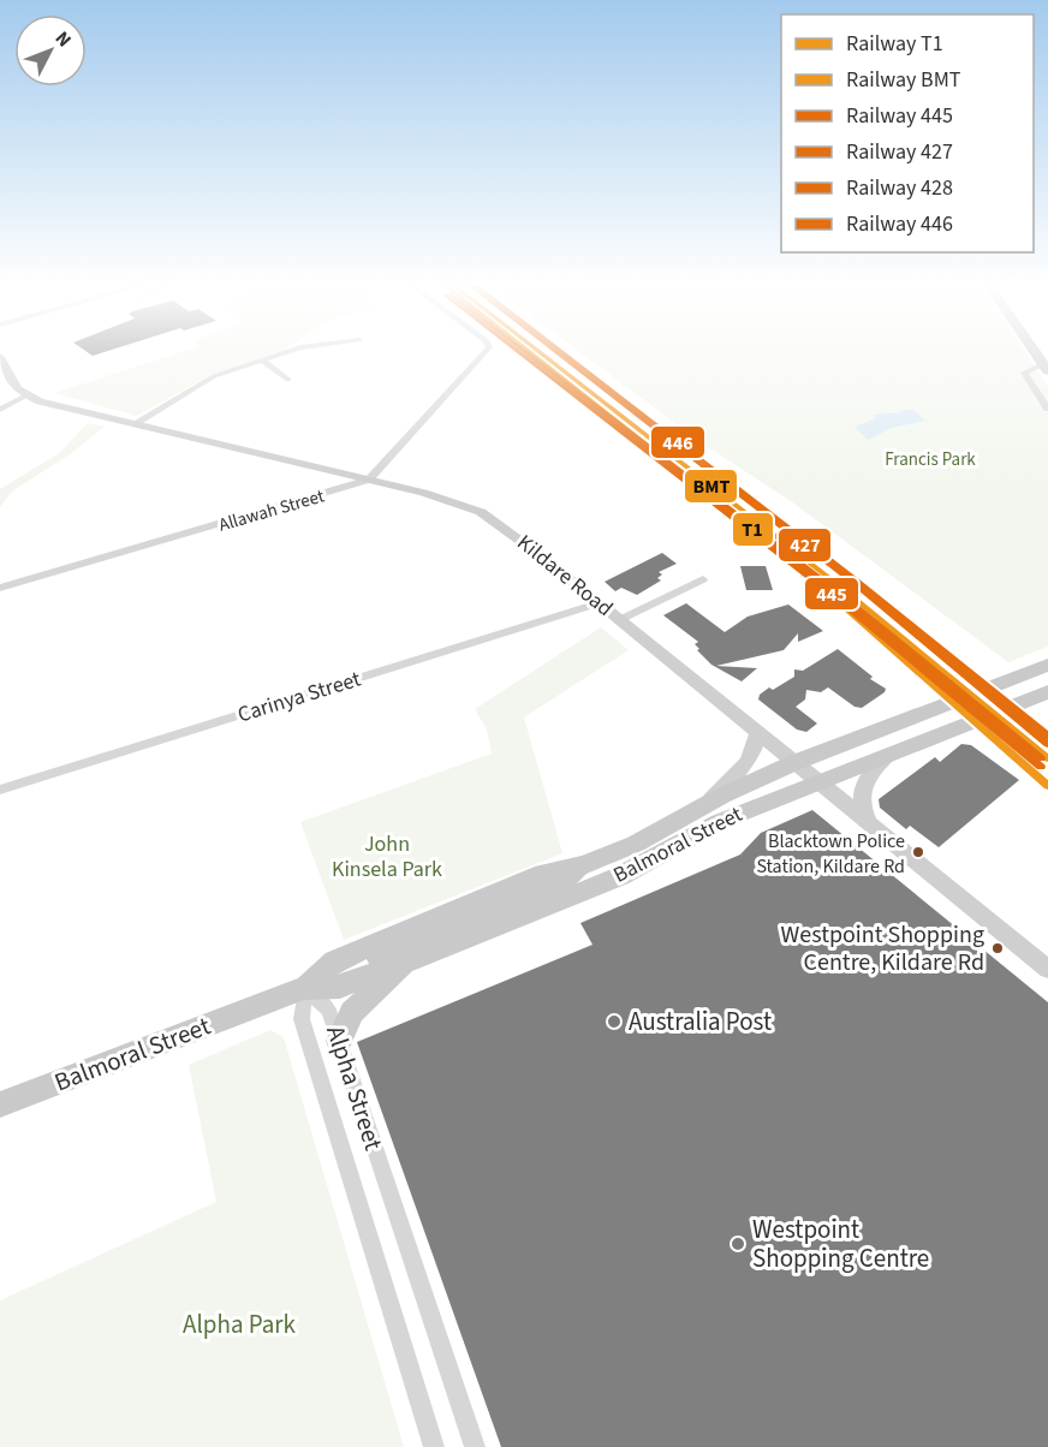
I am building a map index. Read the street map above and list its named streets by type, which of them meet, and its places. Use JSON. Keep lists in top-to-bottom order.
{
  "streets": {
    "main road": ["Balmoral Street"],
    "street": [
      "Allawah Street",
      "Kildare Road",
      "Carinya Street",
      "Alpha Street"
    ]
  },
  "crossings": [
    ["Allawah Street", "Kildare Road"],
    ["Kildare Road", "Carinya Street"],
    ["Kildare Road", "Balmoral Street"],
    ["Balmoral Street", "Alpha Street"]
  ],
  "parks": ["Francis Park", "John Kinsela Park", "Alpha Park"],
  "places": [
    "Blacktown Police Station, Kildare Rd",
    "Westpoint Shopping Centre, Kildare Rd",
    "Australia Post",
    "Westpoint Shopping Centre"
  ],
  "lines": [
    "rail line T1",
    "rail line BMT",
    "rail line 445",
    "rail line 427",
    "rail line 428",
    "rail line 446"
  ],
  "legend": [
    "Railway T1",
    "Railway BMT",
    "Railway 445",
    "Railway 427",
    "Railway 428",
    "Railway 446"
  ],
  "north": "top right"
}
